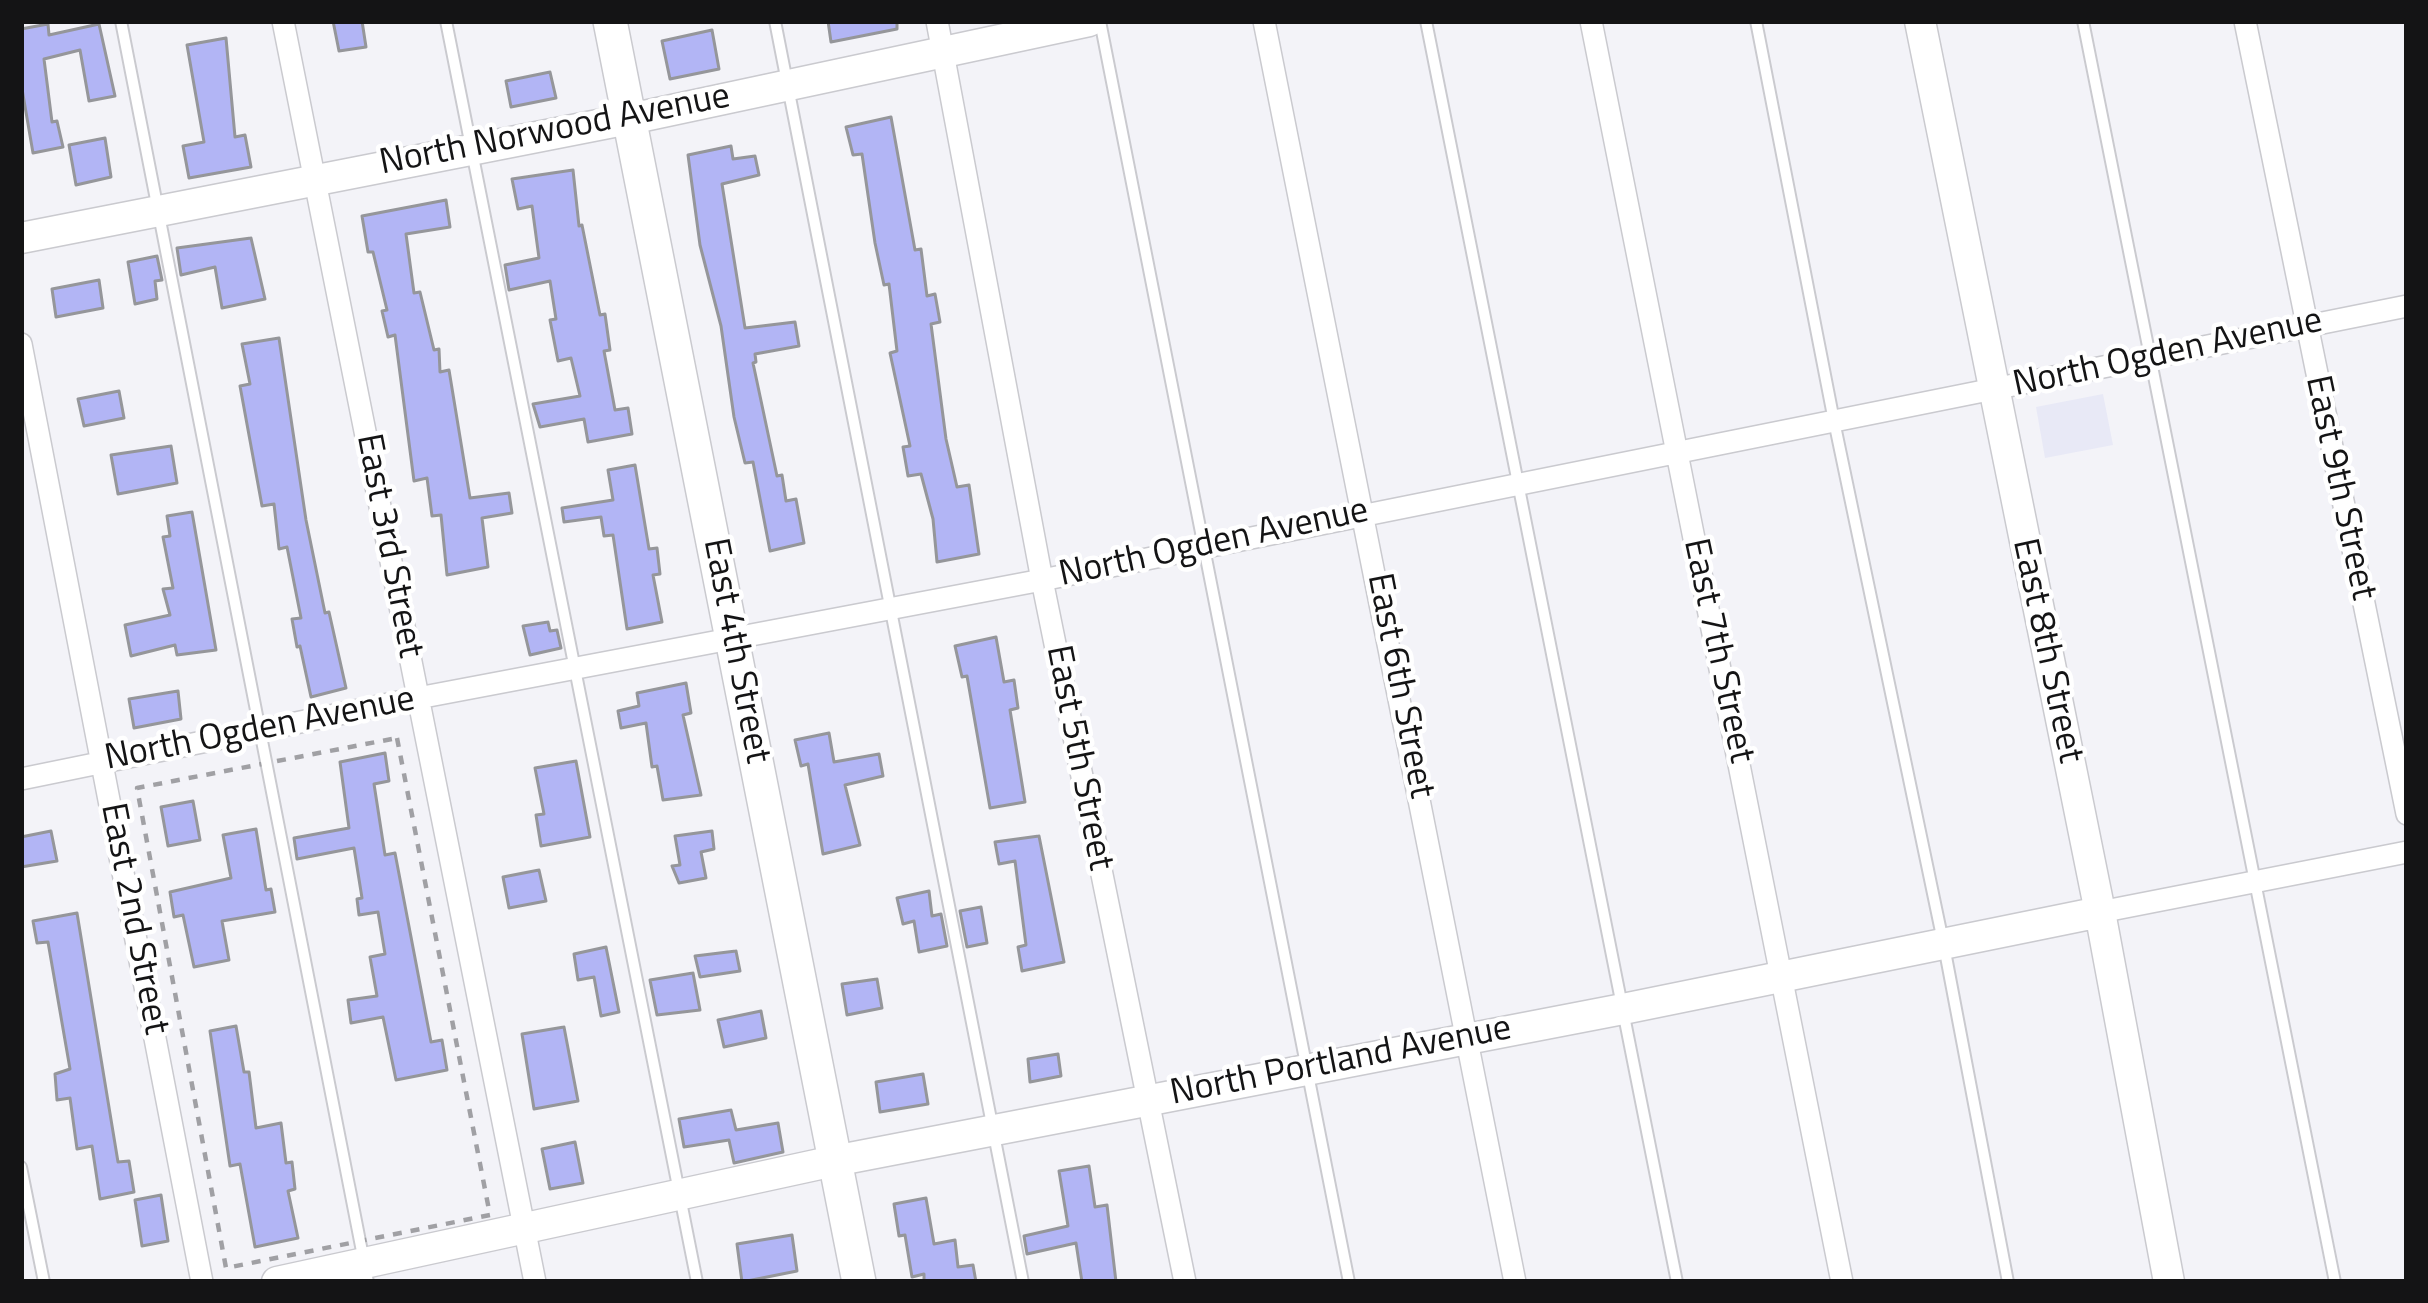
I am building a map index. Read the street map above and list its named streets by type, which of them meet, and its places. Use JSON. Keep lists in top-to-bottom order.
{
  "streets": {
    "main road": ["East 4th Street"],
    "street": [
      "North Norwood Avenue",
      "North Ogden Avenue",
      "East 9th Street",
      "East 3rd Street",
      "East 7th Street",
      "East 8th Street",
      "East 6th Street",
      "East 5th Street",
      "East 2nd Street",
      "North Portland Avenue"
    ]
  },
  "crossings": [
    ["North Norwood Avenue", "East 3rd Street"],
    ["North Norwood Avenue", "East 4th Street"],
    ["North Norwood Avenue", "East 5th Street"],
    ["North Ogden Avenue", "East 9th Street"],
    ["North Ogden Avenue", "East 3rd Street"],
    ["North Ogden Avenue", "East 4th Street"],
    ["North Ogden Avenue", "East 7th Street"],
    ["North Ogden Avenue", "East 8th Street"],
    ["North Ogden Avenue", "East 6th Street"],
    ["North Ogden Avenue", "East 5th Street"],
    ["North Ogden Avenue", "East 2nd Street"],
    ["East 3rd Street", "North Portland Avenue"],
    ["East 4th Street", "North Portland Avenue"],
    ["East 7th Street", "North Portland Avenue"],
    ["East 8th Street", "North Portland Avenue"],
    ["East 6th Street", "North Portland Avenue"],
    ["East 5th Street", "North Portland Avenue"]
  ]
}
